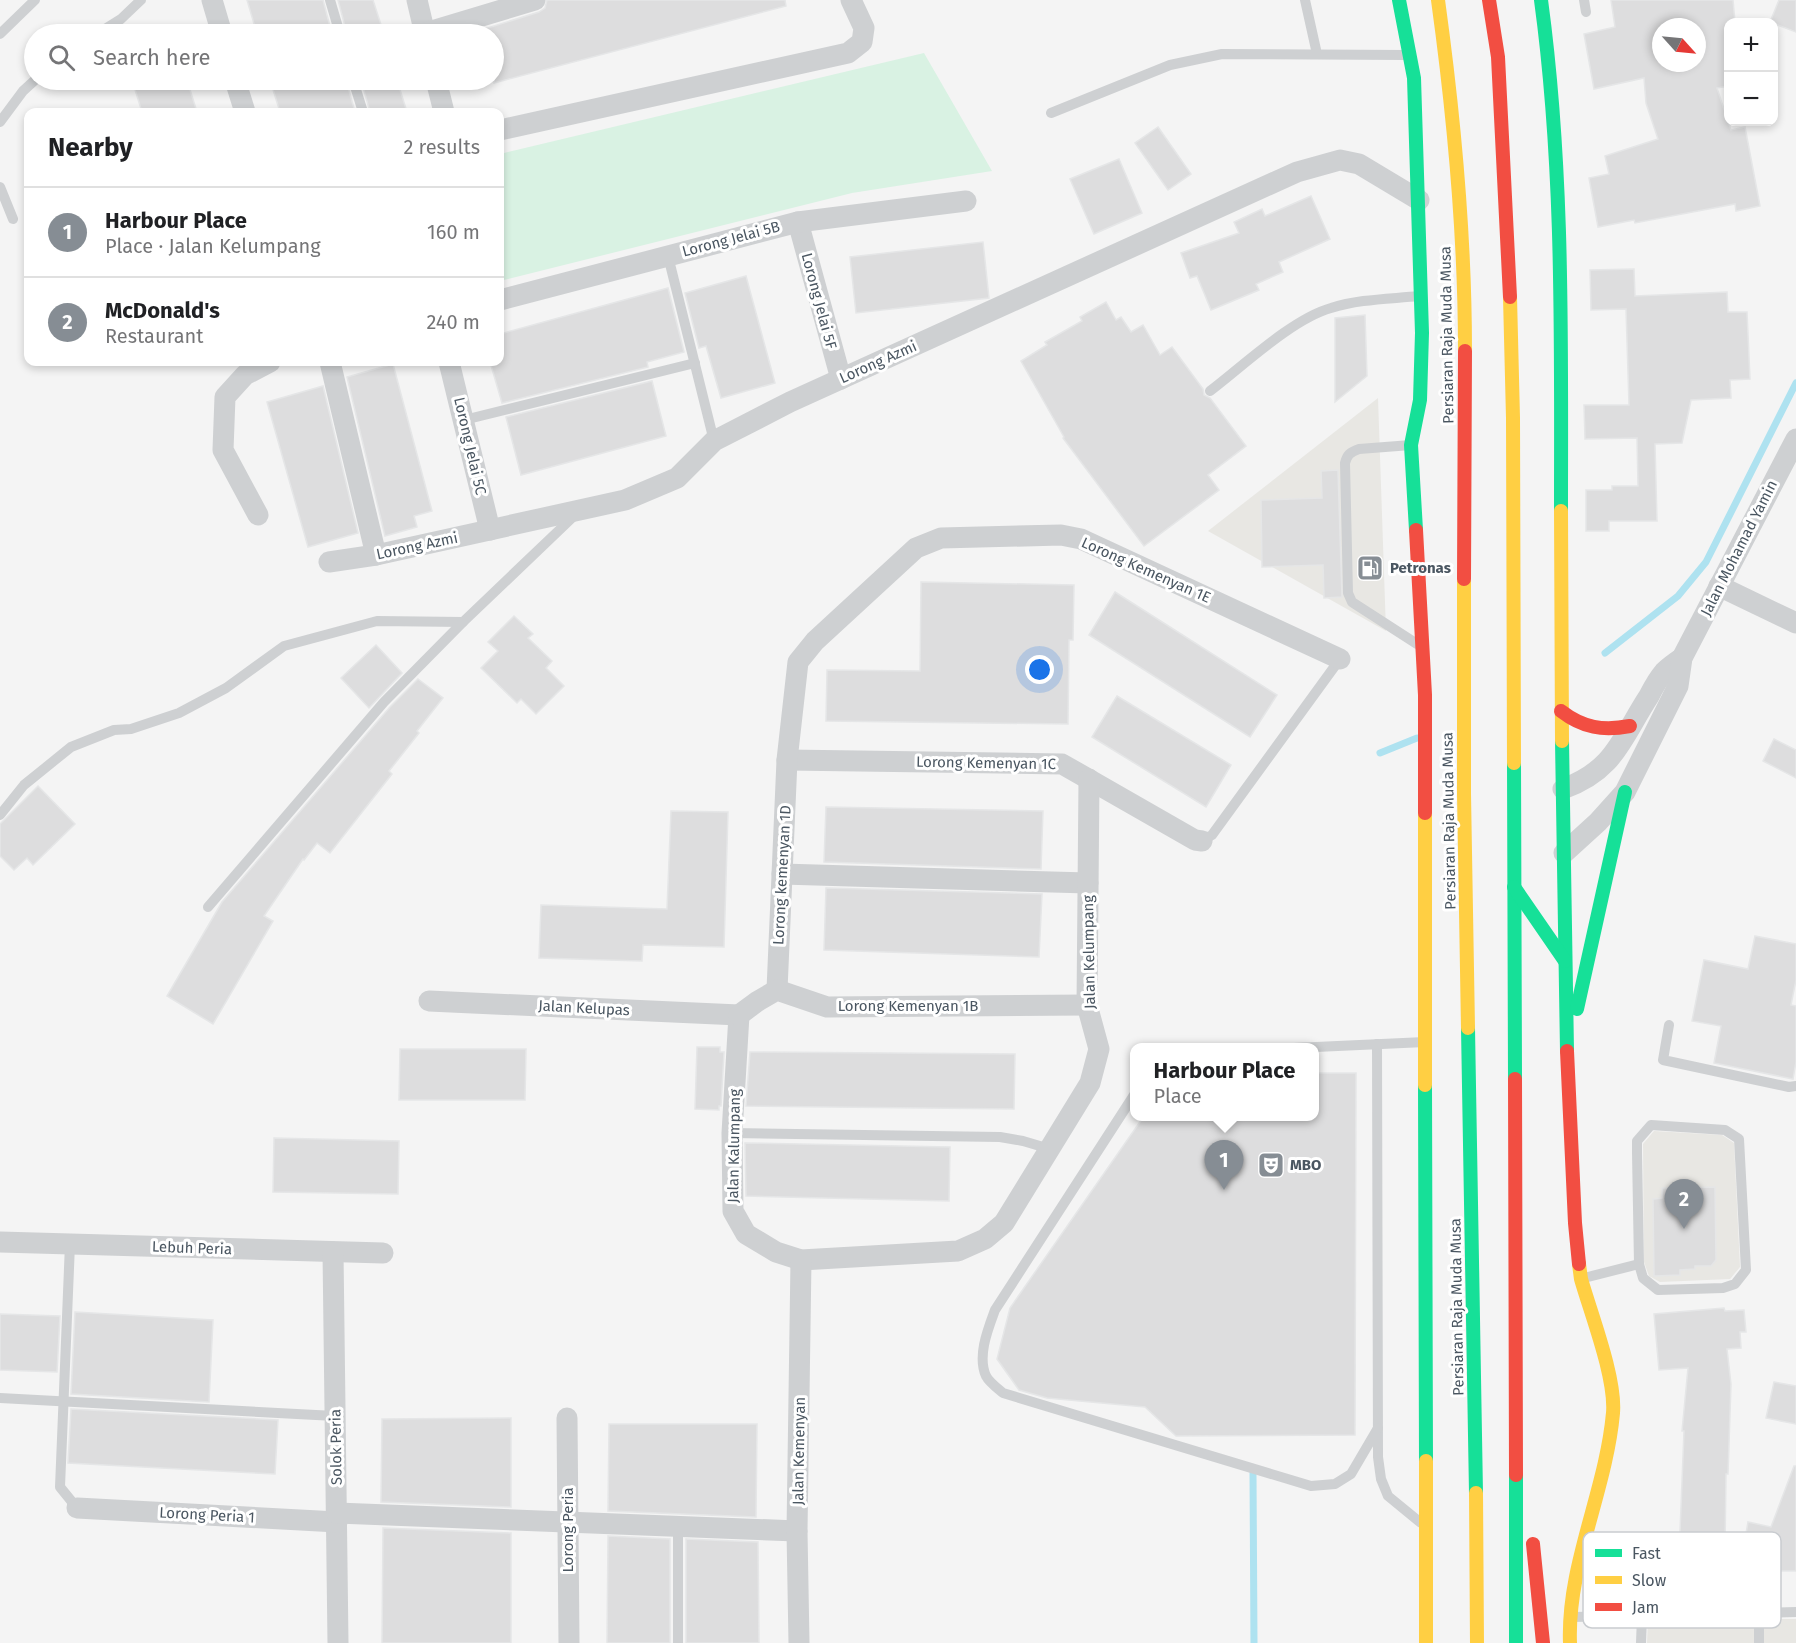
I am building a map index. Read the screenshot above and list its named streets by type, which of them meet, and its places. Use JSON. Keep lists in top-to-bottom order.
{
  "streets": {
    "street": [
      "Lorong Jelai 5B",
      "Lorong Jelai 5F",
      "Persiaran Raja Muda Musa",
      "Lorong Azmi",
      "Lorong Jelai 5C",
      "Jalan Mohamad Yamin",
      "Lorong Kemenyan 1E",
      "Lorong Kemenyan 1C",
      "Lorong kemenyan 1D",
      "Jalan Kelumpang",
      "Lorong Kemenyan 1B",
      "Jalan Kelupas",
      "Jalan Kalumpang",
      "Lebuh Peria",
      "Solok Peria",
      "Jalan Kemenyan",
      "Lorong Peria 1",
      "Lorong Peria"
    ]
  },
  "crossings": [
    ["Lorong Jelai 5B", "Lorong Jelai 5F"],
    ["Lorong Jelai 5F", "Lorong Azmi"],
    ["Lorong Azmi", "Lorong Jelai 5C"],
    ["Lorong Kemenyan 1E", "Lorong Kemenyan 1C"],
    ["Lorong Kemenyan 1E", "Lorong kemenyan 1D"],
    ["Lorong Kemenyan 1C", "Lorong kemenyan 1D"],
    ["Lorong Kemenyan 1C", "Jalan Kelumpang"],
    ["Lorong kemenyan 1D", "Lorong Kemenyan 1B"],
    ["Jalan Kelumpang", "Lorong Kemenyan 1B"],
    ["Jalan Kelumpang", "Jalan Kalumpang"],
    ["Jalan Kelupas", "Jalan Kalumpang"],
    ["Jalan Kalumpang", "Jalan Kemenyan"],
    ["Lebuh Peria", "Solok Peria"],
    ["Solok Peria", "Lorong Peria 1"],
    ["Jalan Kemenyan", "Lorong Peria 1"],
    ["Lorong Peria 1", "Lorong Peria"]
  ],
  "places": {
    "fuel station": ["Petronas"],
    "theatre": ["MBO"]
  },
  "legend": ["Fast", "Slow", "Jam"],
  "north": "bottom right",
  "page": {
    "map_buttons": ["+", "−"],
    "search": "Search here",
    "heading": ["Nearby", "2 results"],
    "list": [
      {
        "mark": "1",
        "name": "Harbour Place",
        "note": "Place · Jalan Kelumpang",
        "value": "160 m"
      },
      {
        "mark": "2",
        "name": "McDonald's",
        "note": "Restaurant",
        "value": "240 m"
      }
    ],
    "popup": ["Harbour Place", "Place"],
    "pins": ["1", "2"]
  }
}
